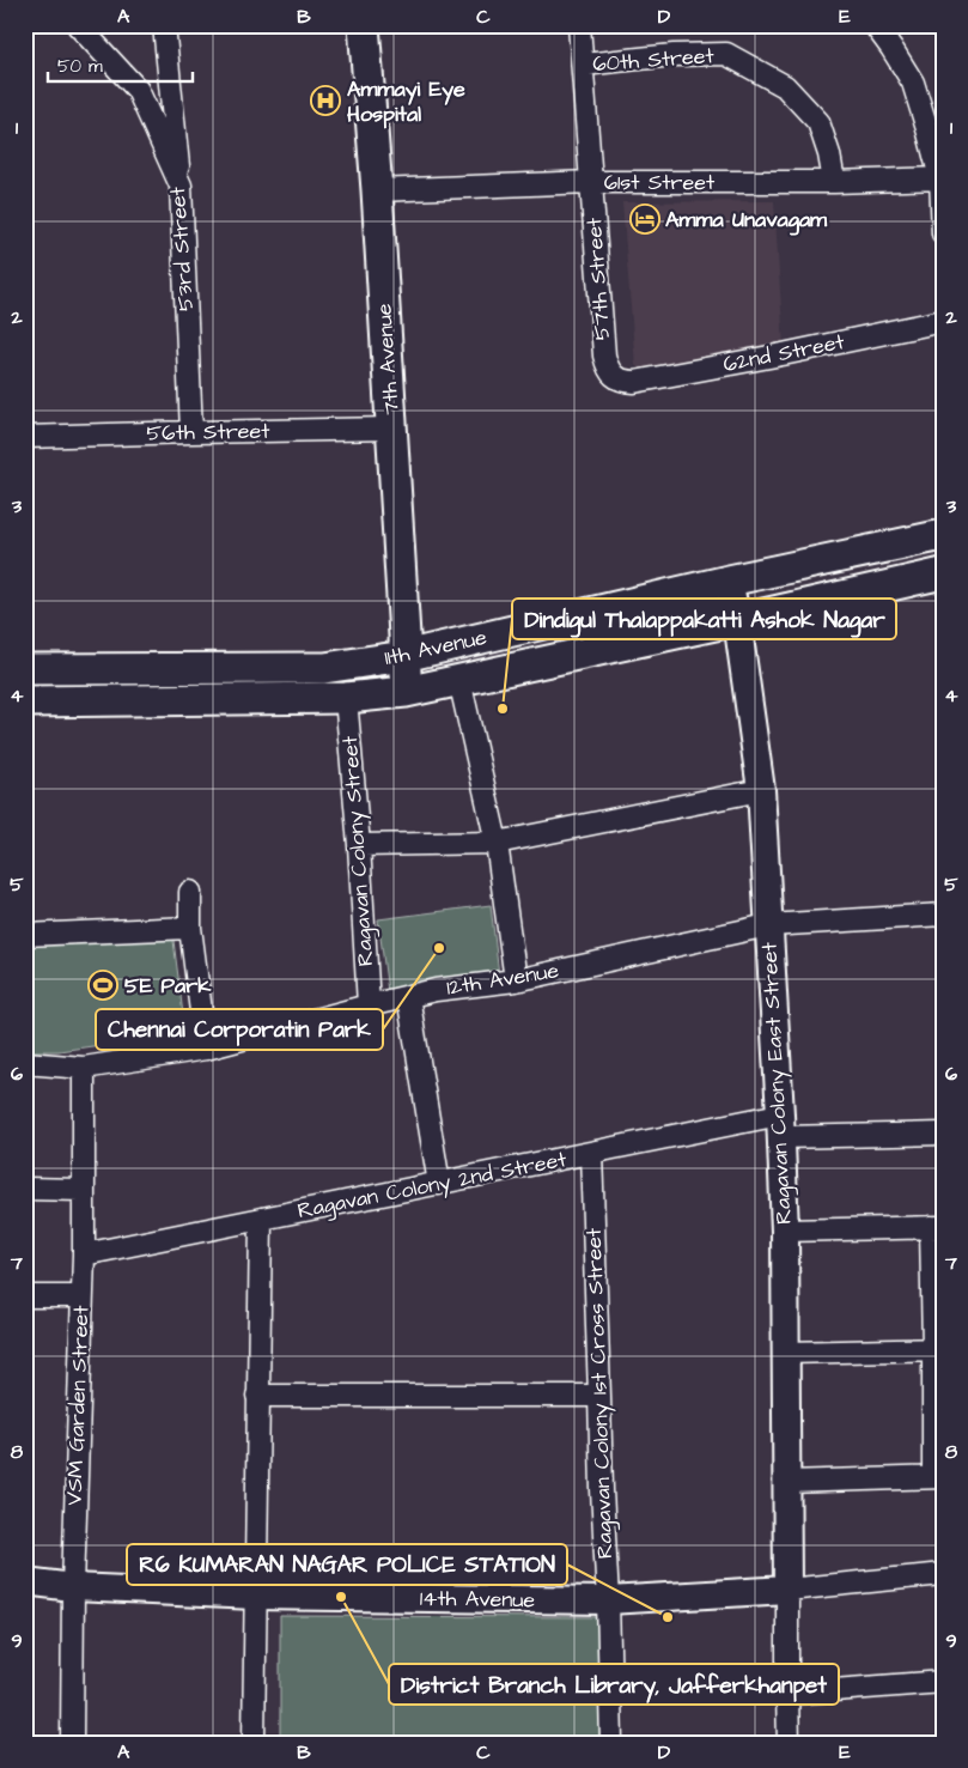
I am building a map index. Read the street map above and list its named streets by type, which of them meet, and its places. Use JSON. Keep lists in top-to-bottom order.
{
  "streets": {
    "main road": ["7th Avenue", "11th Avenue"],
    "street": [
      "60th Street",
      "61st Street",
      "53rd Street",
      "57th Street",
      "62nd Street",
      "56th Street",
      "Ragavan Colony Street",
      "12th Avenue",
      "Ragavan Colony East Street",
      "Ragavan Colony 2nd Street",
      "Ragavan Colony 1st Cross Street",
      "VSM Garden Street",
      "14th Avenue"
    ]
  },
  "crossings": [
    ["60th Street", "61st Street"],
    ["60th Street", "57th Street"],
    ["61st Street", "57th Street"],
    ["61st Street", "7th Avenue"],
    ["53rd Street", "56th Street"],
    ["57th Street", "62nd Street"],
    ["7th Avenue", "56th Street"],
    ["7th Avenue", "11th Avenue"],
    ["11th Avenue", "Ragavan Colony Street"],
    ["11th Avenue", "Ragavan Colony East Street"],
    ["Ragavan Colony Street", "12th Avenue"],
    ["12th Avenue", "Ragavan Colony East Street"],
    ["12th Avenue", "VSM Garden Street"],
    ["Ragavan Colony East Street", "Ragavan Colony 2nd Street"],
    ["Ragavan Colony East Street", "14th Avenue"],
    ["Ragavan Colony 2nd Street", "Ragavan Colony 1st Cross Street"],
    ["Ragavan Colony 2nd Street", "VSM Garden Street"],
    ["Ragavan Colony 1st Cross Street", "14th Avenue"],
    ["VSM Garden Street", "14th Avenue"]
  ],
  "places": {
    "hospital": ["Ammayi Eye Hospital"],
    "hotel": ["Amma Unavagam"],
    "other": [
      "Dindigul Thalappakatti Ashok Nagar",
      "Chennai Corporatin Park",
      "District Branch Library, Jafferkhanpet",
      "R6 KUMARAN NAGAR POLICE STATION"
    ],
    "sports": ["5E Park"]
  },
  "scale_bar": "50 m",
  "grid": {
    "columns": [
      "A",
      "B",
      "C",
      "D",
      "E"
    ],
    "rows": [
      "1",
      "2",
      "3",
      "4",
      "5",
      "6",
      "7",
      "8",
      "9"
    ]
  }
}
